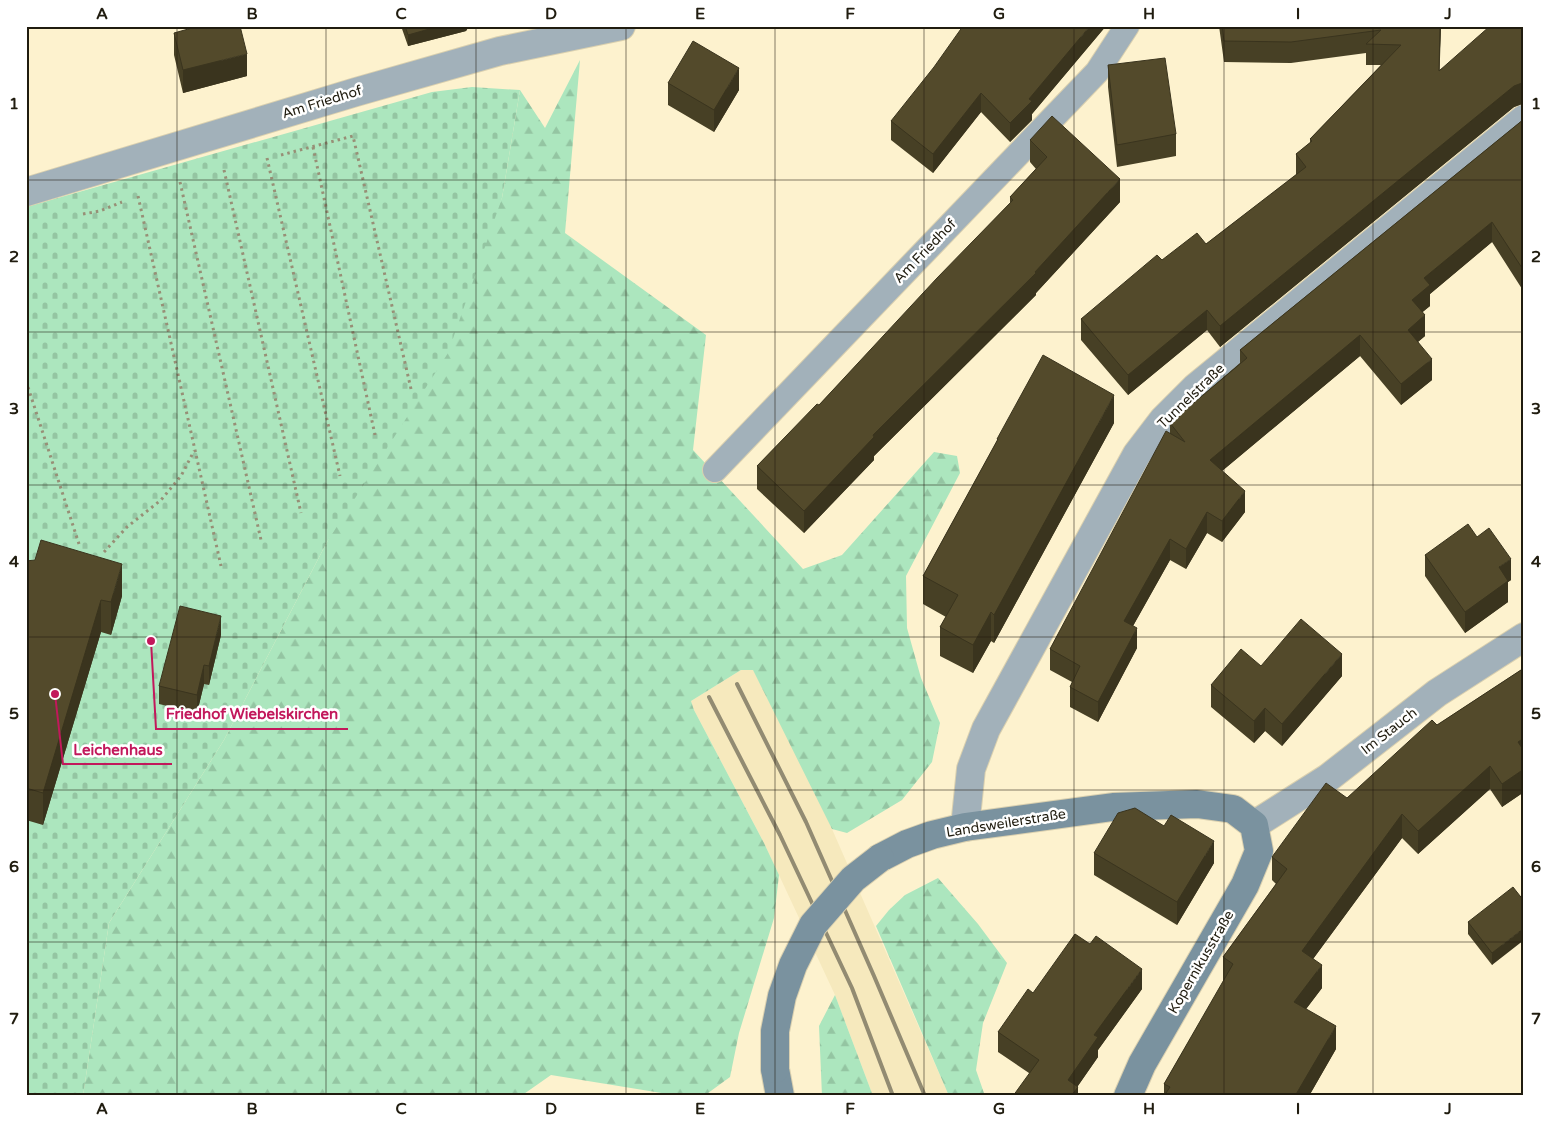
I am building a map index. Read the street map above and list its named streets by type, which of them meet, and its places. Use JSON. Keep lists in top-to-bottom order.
{
  "streets": {
    "street": [
      "Am Friedhof",
      "Tunnelstraße",
      "Im Stauch",
      "Landsweilerstraße",
      "Kopernikusstraße"
    ]
  },
  "crossings": [
    ["Tunnelstraße", "Landsweilerstraße"],
    ["Im Stauch", "Landsweilerstraße"],
    ["Im Stauch", "Kopernikusstraße"],
    ["Landsweilerstraße", "Kopernikusstraße"]
  ],
  "places": ["Friedhof Wiebelskirchen", "Leichenhaus"],
  "grid": {
    "columns": [
      "A",
      "B",
      "C",
      "D",
      "E",
      "F",
      "G",
      "H",
      "I",
      "J"
    ],
    "rows": [
      "1",
      "2",
      "3",
      "4",
      "5",
      "6",
      "7"
    ]
  }
}
